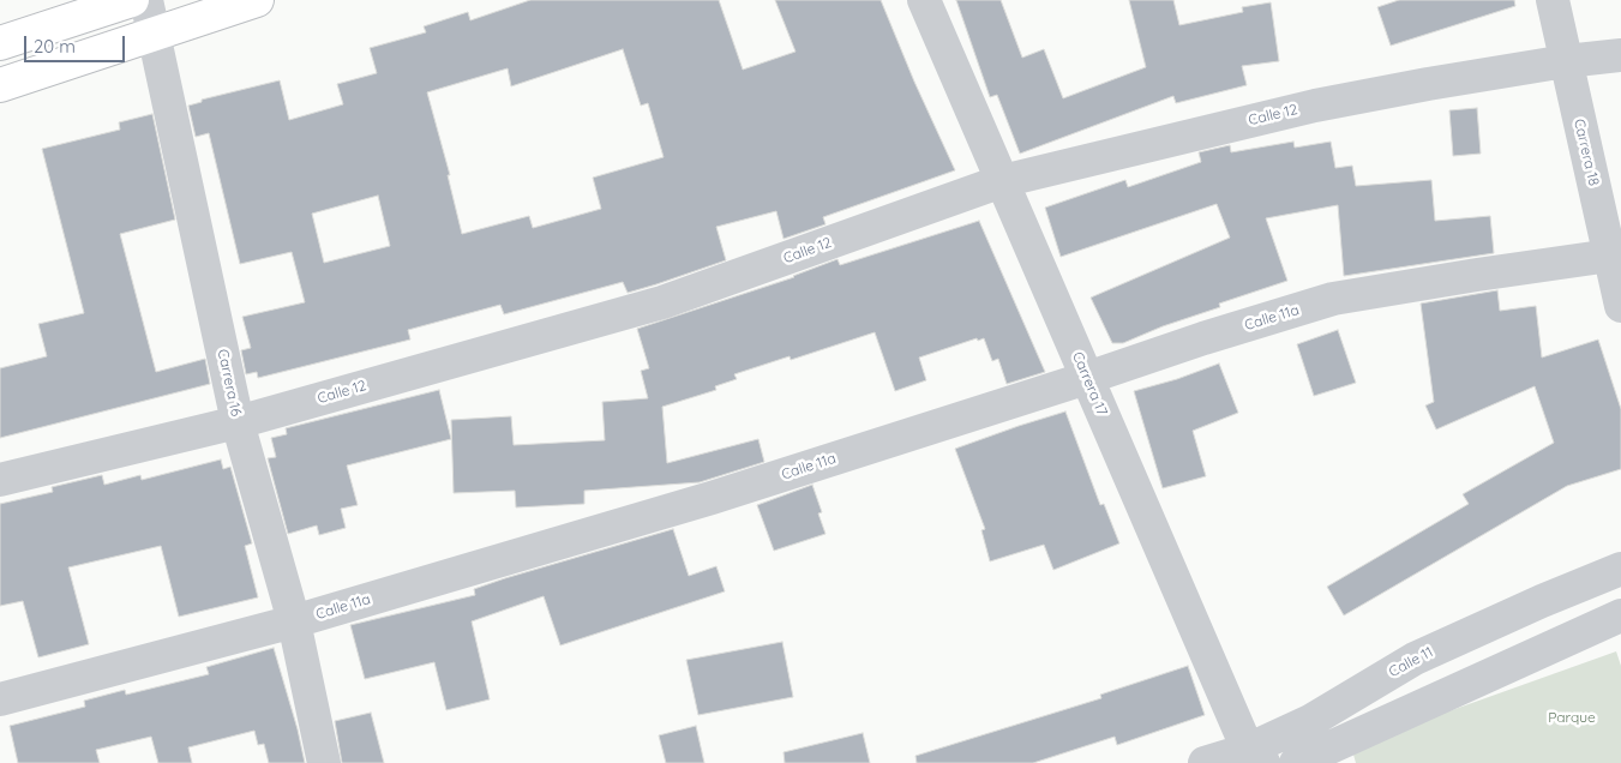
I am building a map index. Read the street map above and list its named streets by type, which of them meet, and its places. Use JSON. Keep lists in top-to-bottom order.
{
  "streets": {
    "street": [
      "Calle 12",
      "Carrera 18",
      "Calle 11a",
      "Carrera 16",
      "Carrera 17",
      "Calle 11"
    ]
  },
  "crossings": [
    ["Calle 12", "Carrera 18"],
    ["Calle 12", "Carrera 16"],
    ["Calle 12", "Carrera 17"],
    ["Carrera 18", "Calle 11a"],
    ["Calle 11a", "Carrera 16"],
    ["Calle 11a", "Carrera 17"],
    ["Carrera 17", "Calle 11"]
  ],
  "parks": ["Parque"],
  "scale_bar": "20 m"
}
